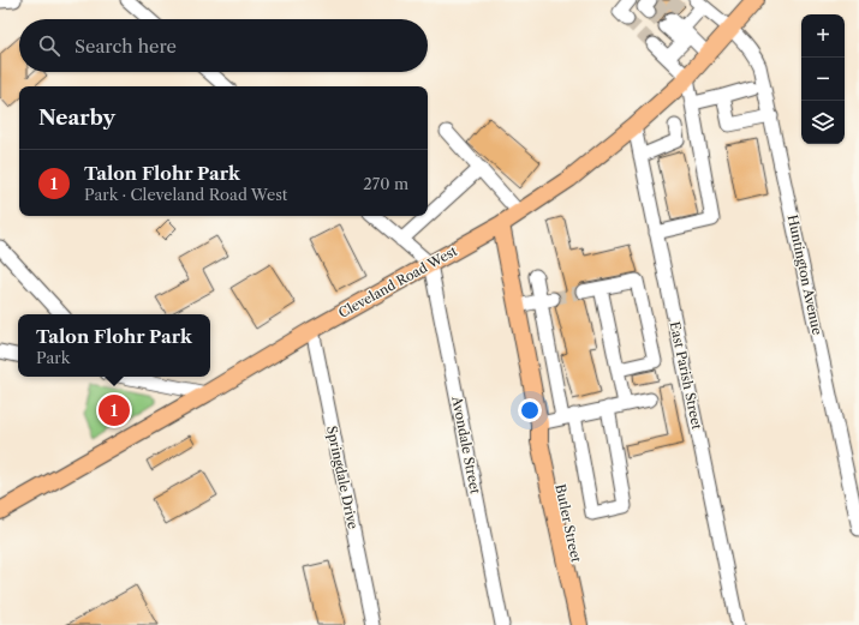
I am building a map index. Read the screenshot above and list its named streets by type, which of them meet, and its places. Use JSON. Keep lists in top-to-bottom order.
{
  "streets": {
    "main road": ["Cleveland Road West", "Butler Street"],
    "street": [
      "Huntington Avenue",
      "East Parish Street",
      "Avondale Street",
      "Springdale Drive"
    ]
  },
  "crossings": [
    ["Huntington Avenue", "Cleveland Road West"],
    ["Cleveland Road West", "East Parish Street"],
    ["Cleveland Road West", "Avondale Street"],
    ["Cleveland Road West", "Springdale Drive"],
    ["Cleveland Road West", "Butler Street"]
  ],
  "page": {
    "map_buttons": ["+", "−"],
    "search": "Search here",
    "heading": "Nearby",
    "list": [
      {
        "mark": "1",
        "name": "Talon Flohr Park",
        "note": "Park · Cleveland Road West",
        "value": "270 m"
      }
    ],
    "popup": ["Talon Flohr Park", "Park"],
    "pins": "1"
  }
}
